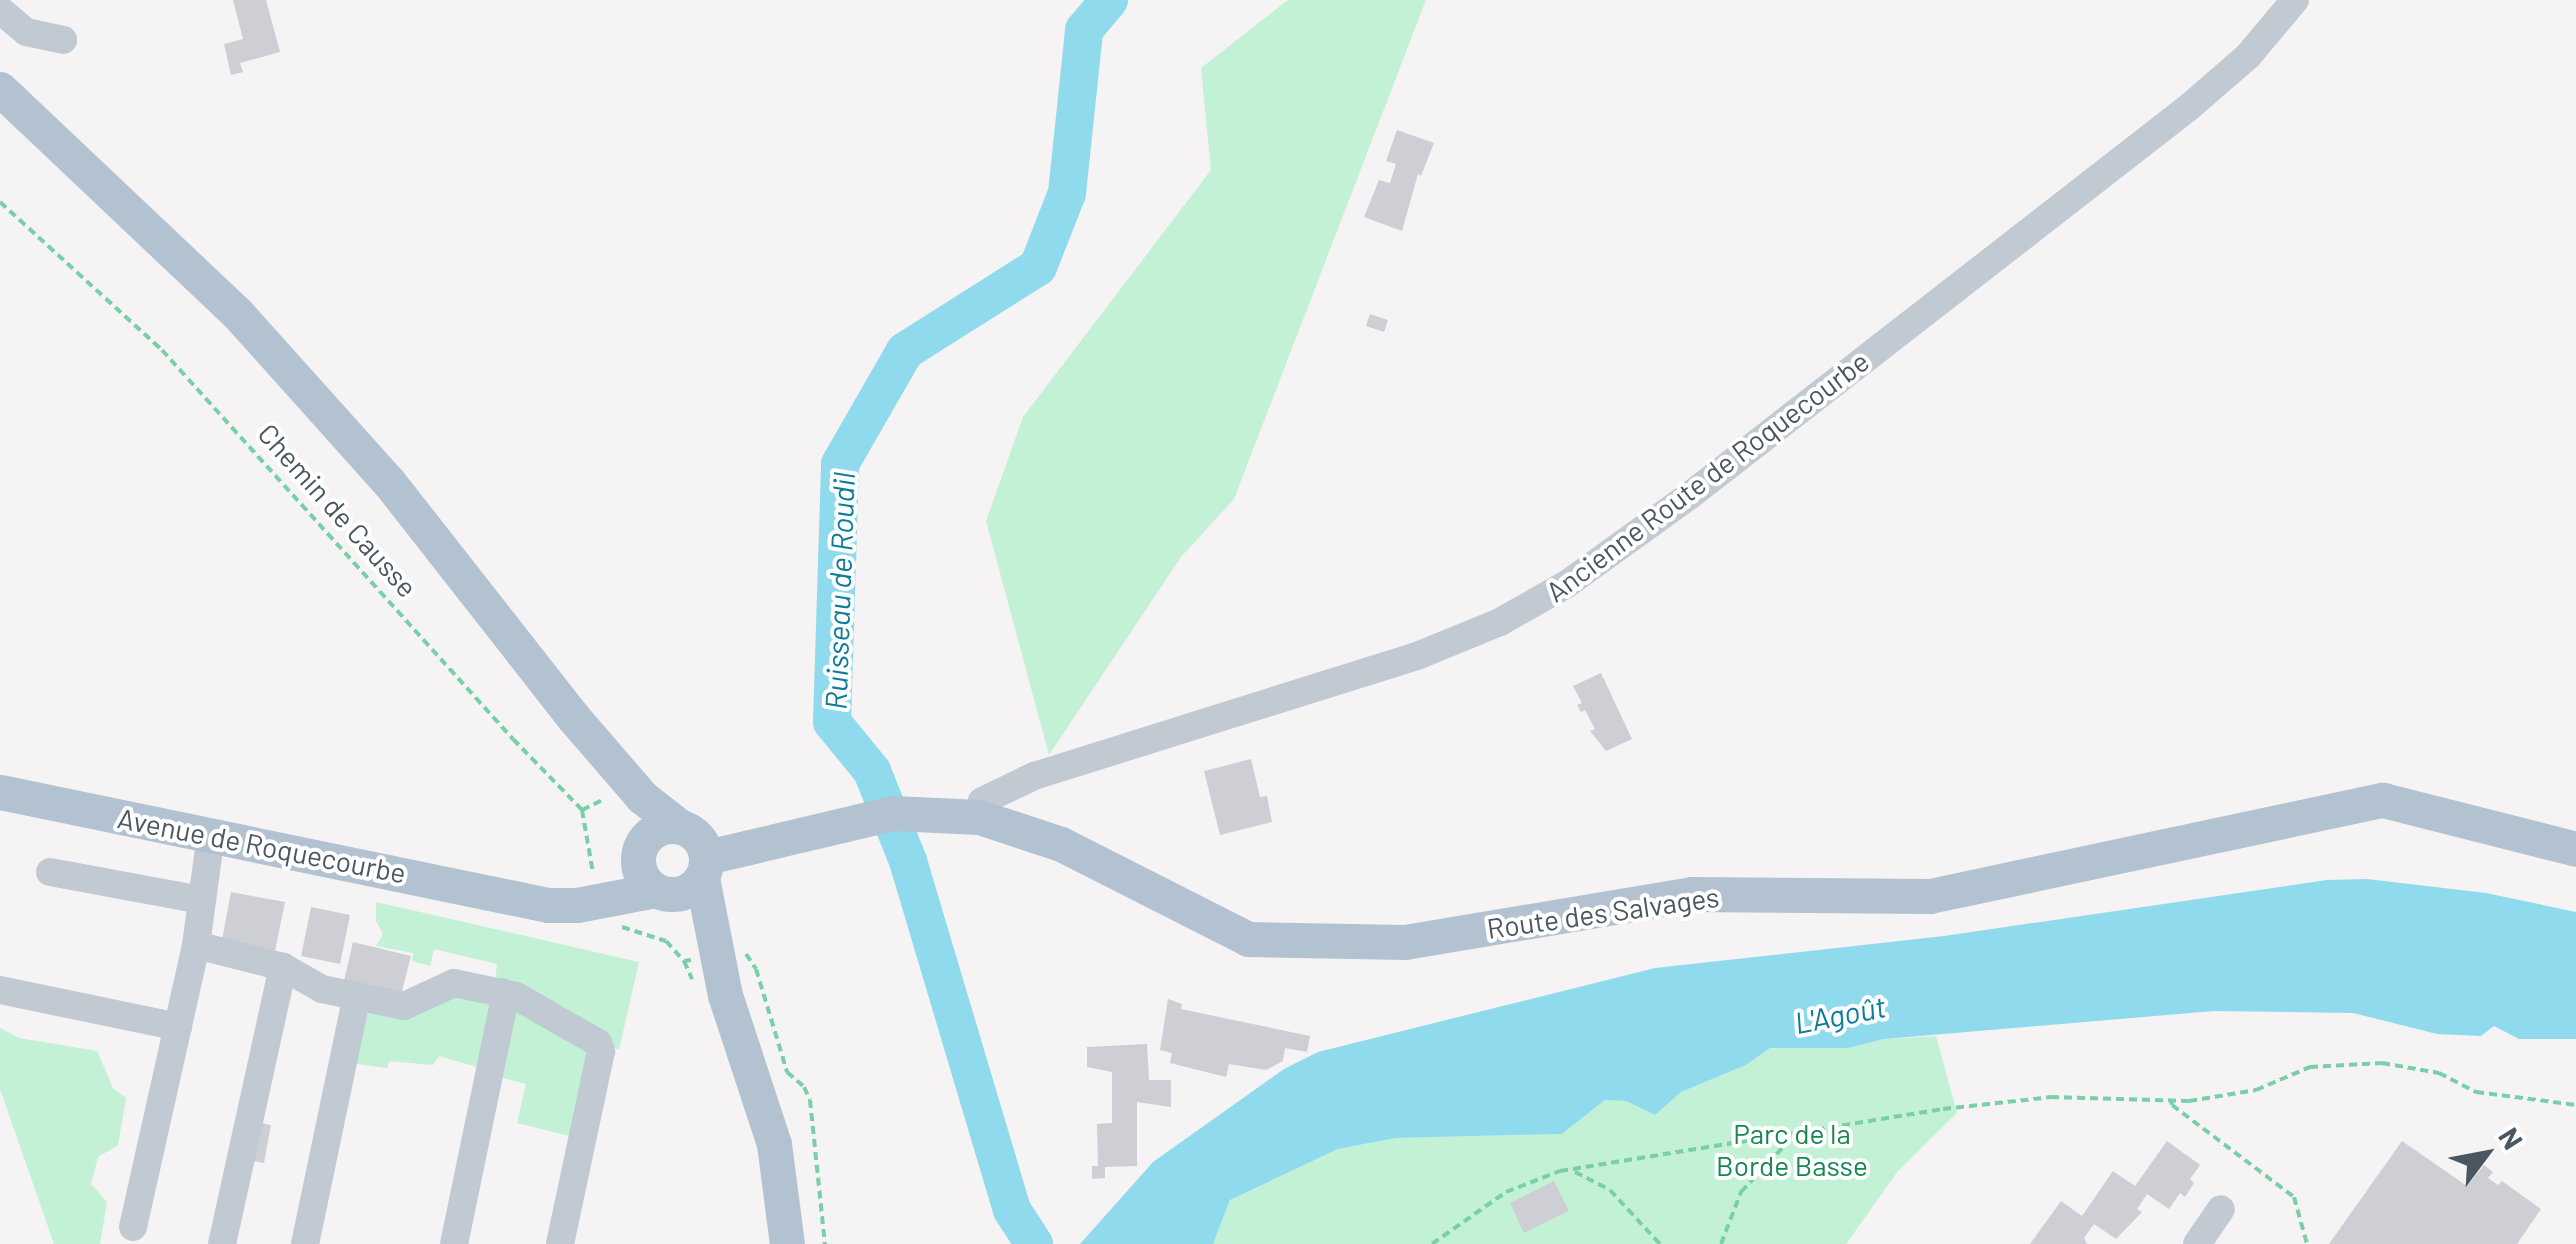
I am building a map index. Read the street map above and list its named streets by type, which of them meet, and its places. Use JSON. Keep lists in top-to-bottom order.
{
  "streets": {
    "main road": ["Avenue de Roquecourbe", "Route des Salvages"],
    "street": ["Ancienne Route de Roquecourbe"],
    "path": ["Chemin de Causse"]
  },
  "crossings": [
    ["Ancienne Route de Roquecourbe", "Route des Salvages"],
    ["Avenue de Roquecourbe", "Route des Salvages"]
  ],
  "water": ["Ruisseau de Roudil", "L'Agoût"],
  "parks": ["Parc de la Borde Basse"],
  "north": "top right"
}
